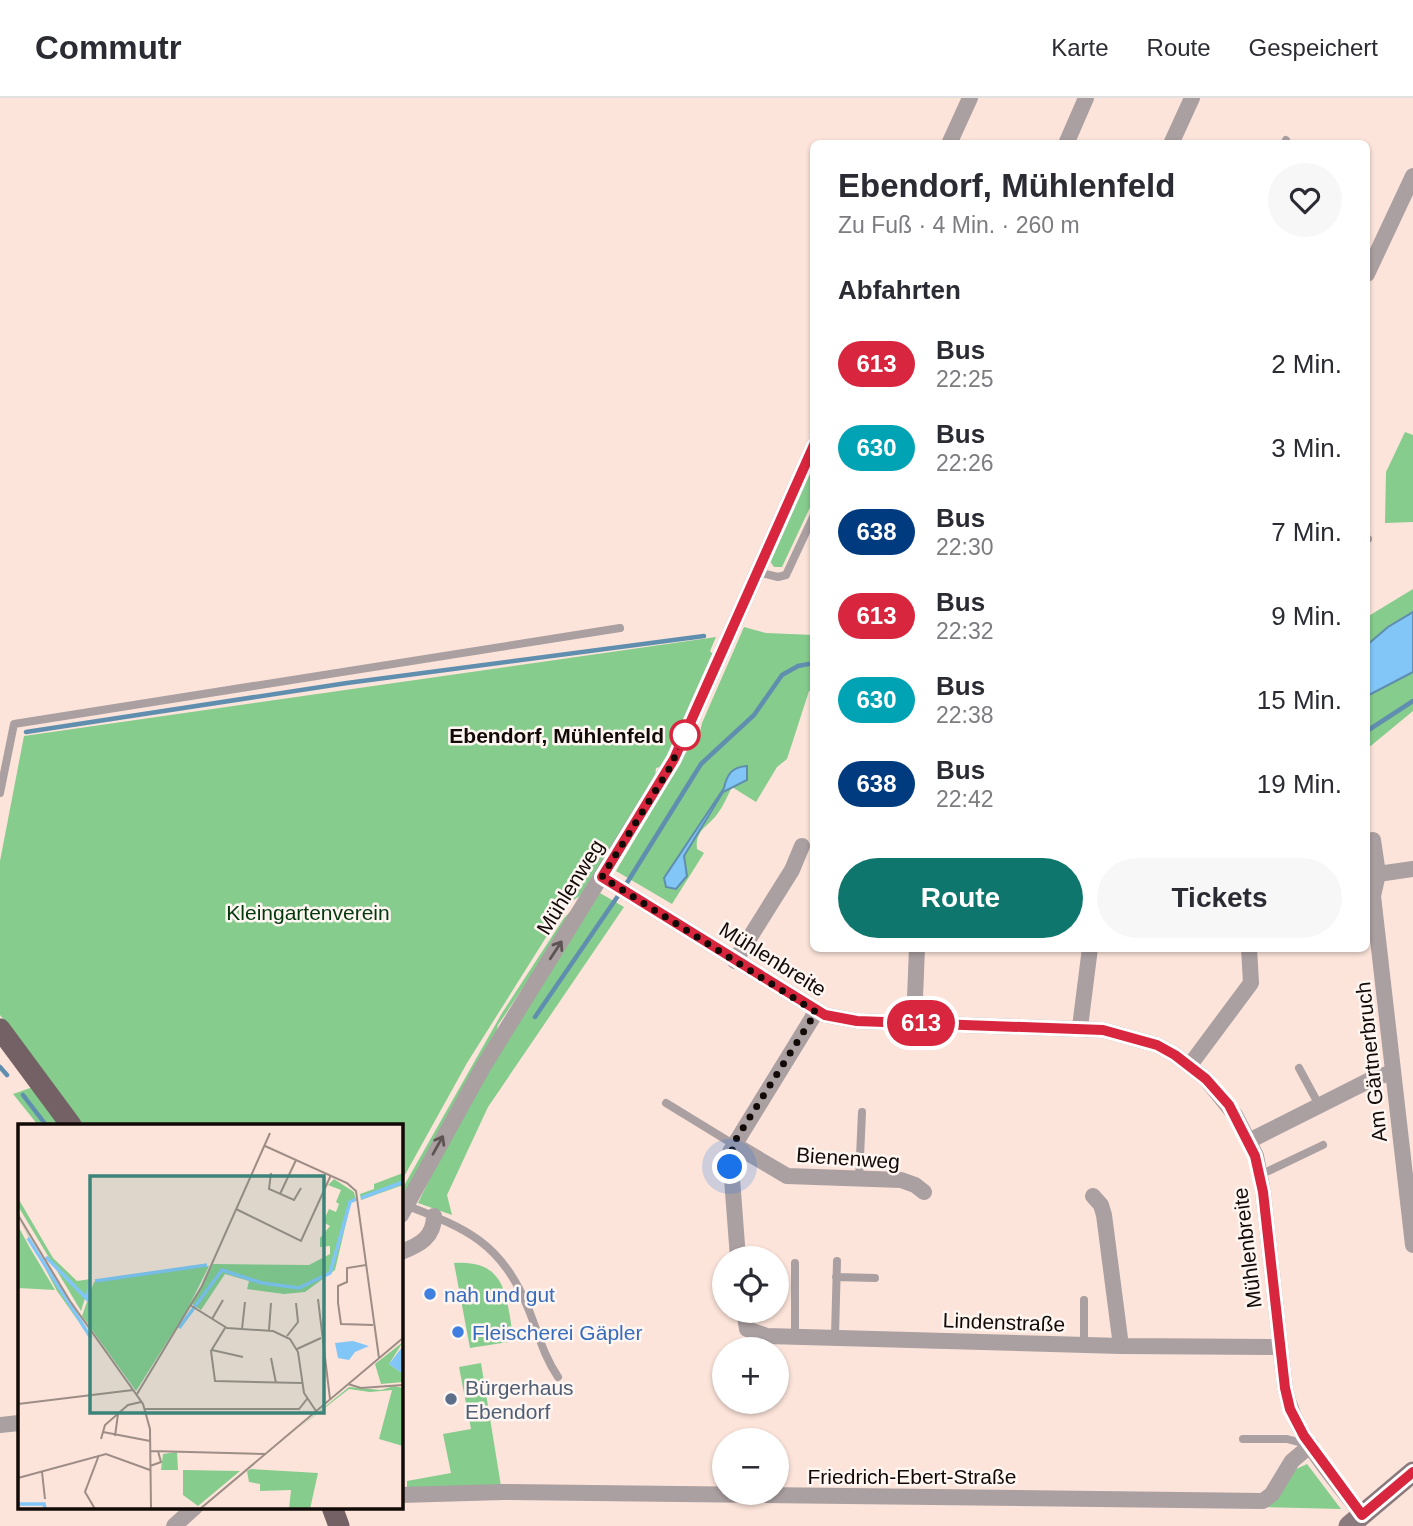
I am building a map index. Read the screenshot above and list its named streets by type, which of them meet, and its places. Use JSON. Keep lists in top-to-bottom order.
{
  "streets": {
    "street": [
      "Mühlenweg",
      "Mühlenbreite",
      "Am Gärtnerbruch",
      "Bienenweg",
      "Lindenstraße",
      "Friedrich-Ebert-Straße"
    ]
  },
  "crossings": [
    ["Mühlenweg", "Mühlenbreite"],
    ["Mühlenbreite", "Lindenstraße"],
    ["Mühlenbreite", "Friedrich-Ebert-Straße"]
  ],
  "one_way": ["Mühlenweg"],
  "parks": ["Kleingartenverein"],
  "places": [
    "Ebendorf, Mühlenfeld",
    "nah und gut",
    "Fleischerei Gäpler",
    "Bürgerhaus Ebendorf"
  ],
  "lines": ["bus line 613"],
  "page": {
    "header": "Commutr",
    "nav": ["Karte", "Route", "Gespeichert"],
    "on_map": "613",
    "heading": [
      ["Ebendorf, Mühlenfeld", "Zu Fuß · 4 Min. · 260 m"],
      "Abfahrten"
    ],
    "list": [
      {
        "mark": "613",
        "name": "Bus",
        "note": "22:25",
        "value": "2 Min."
      },
      {
        "mark": "630",
        "name": "Bus",
        "note": "22:26",
        "value": "3 Min."
      },
      {
        "mark": "638",
        "name": "Bus",
        "note": "22:30",
        "value": "7 Min."
      },
      {
        "mark": "613",
        "name": "Bus",
        "note": "22:32",
        "value": "9 Min."
      },
      {
        "mark": "630",
        "name": "Bus",
        "note": "22:38",
        "value": "15 Min."
      },
      {
        "mark": "638",
        "name": "Bus",
        "note": "22:42",
        "value": "19 Min."
      }
    ],
    "buttons": ["Route", "Tickets"],
    "map_buttons": ["+", "−"]
  }
}
